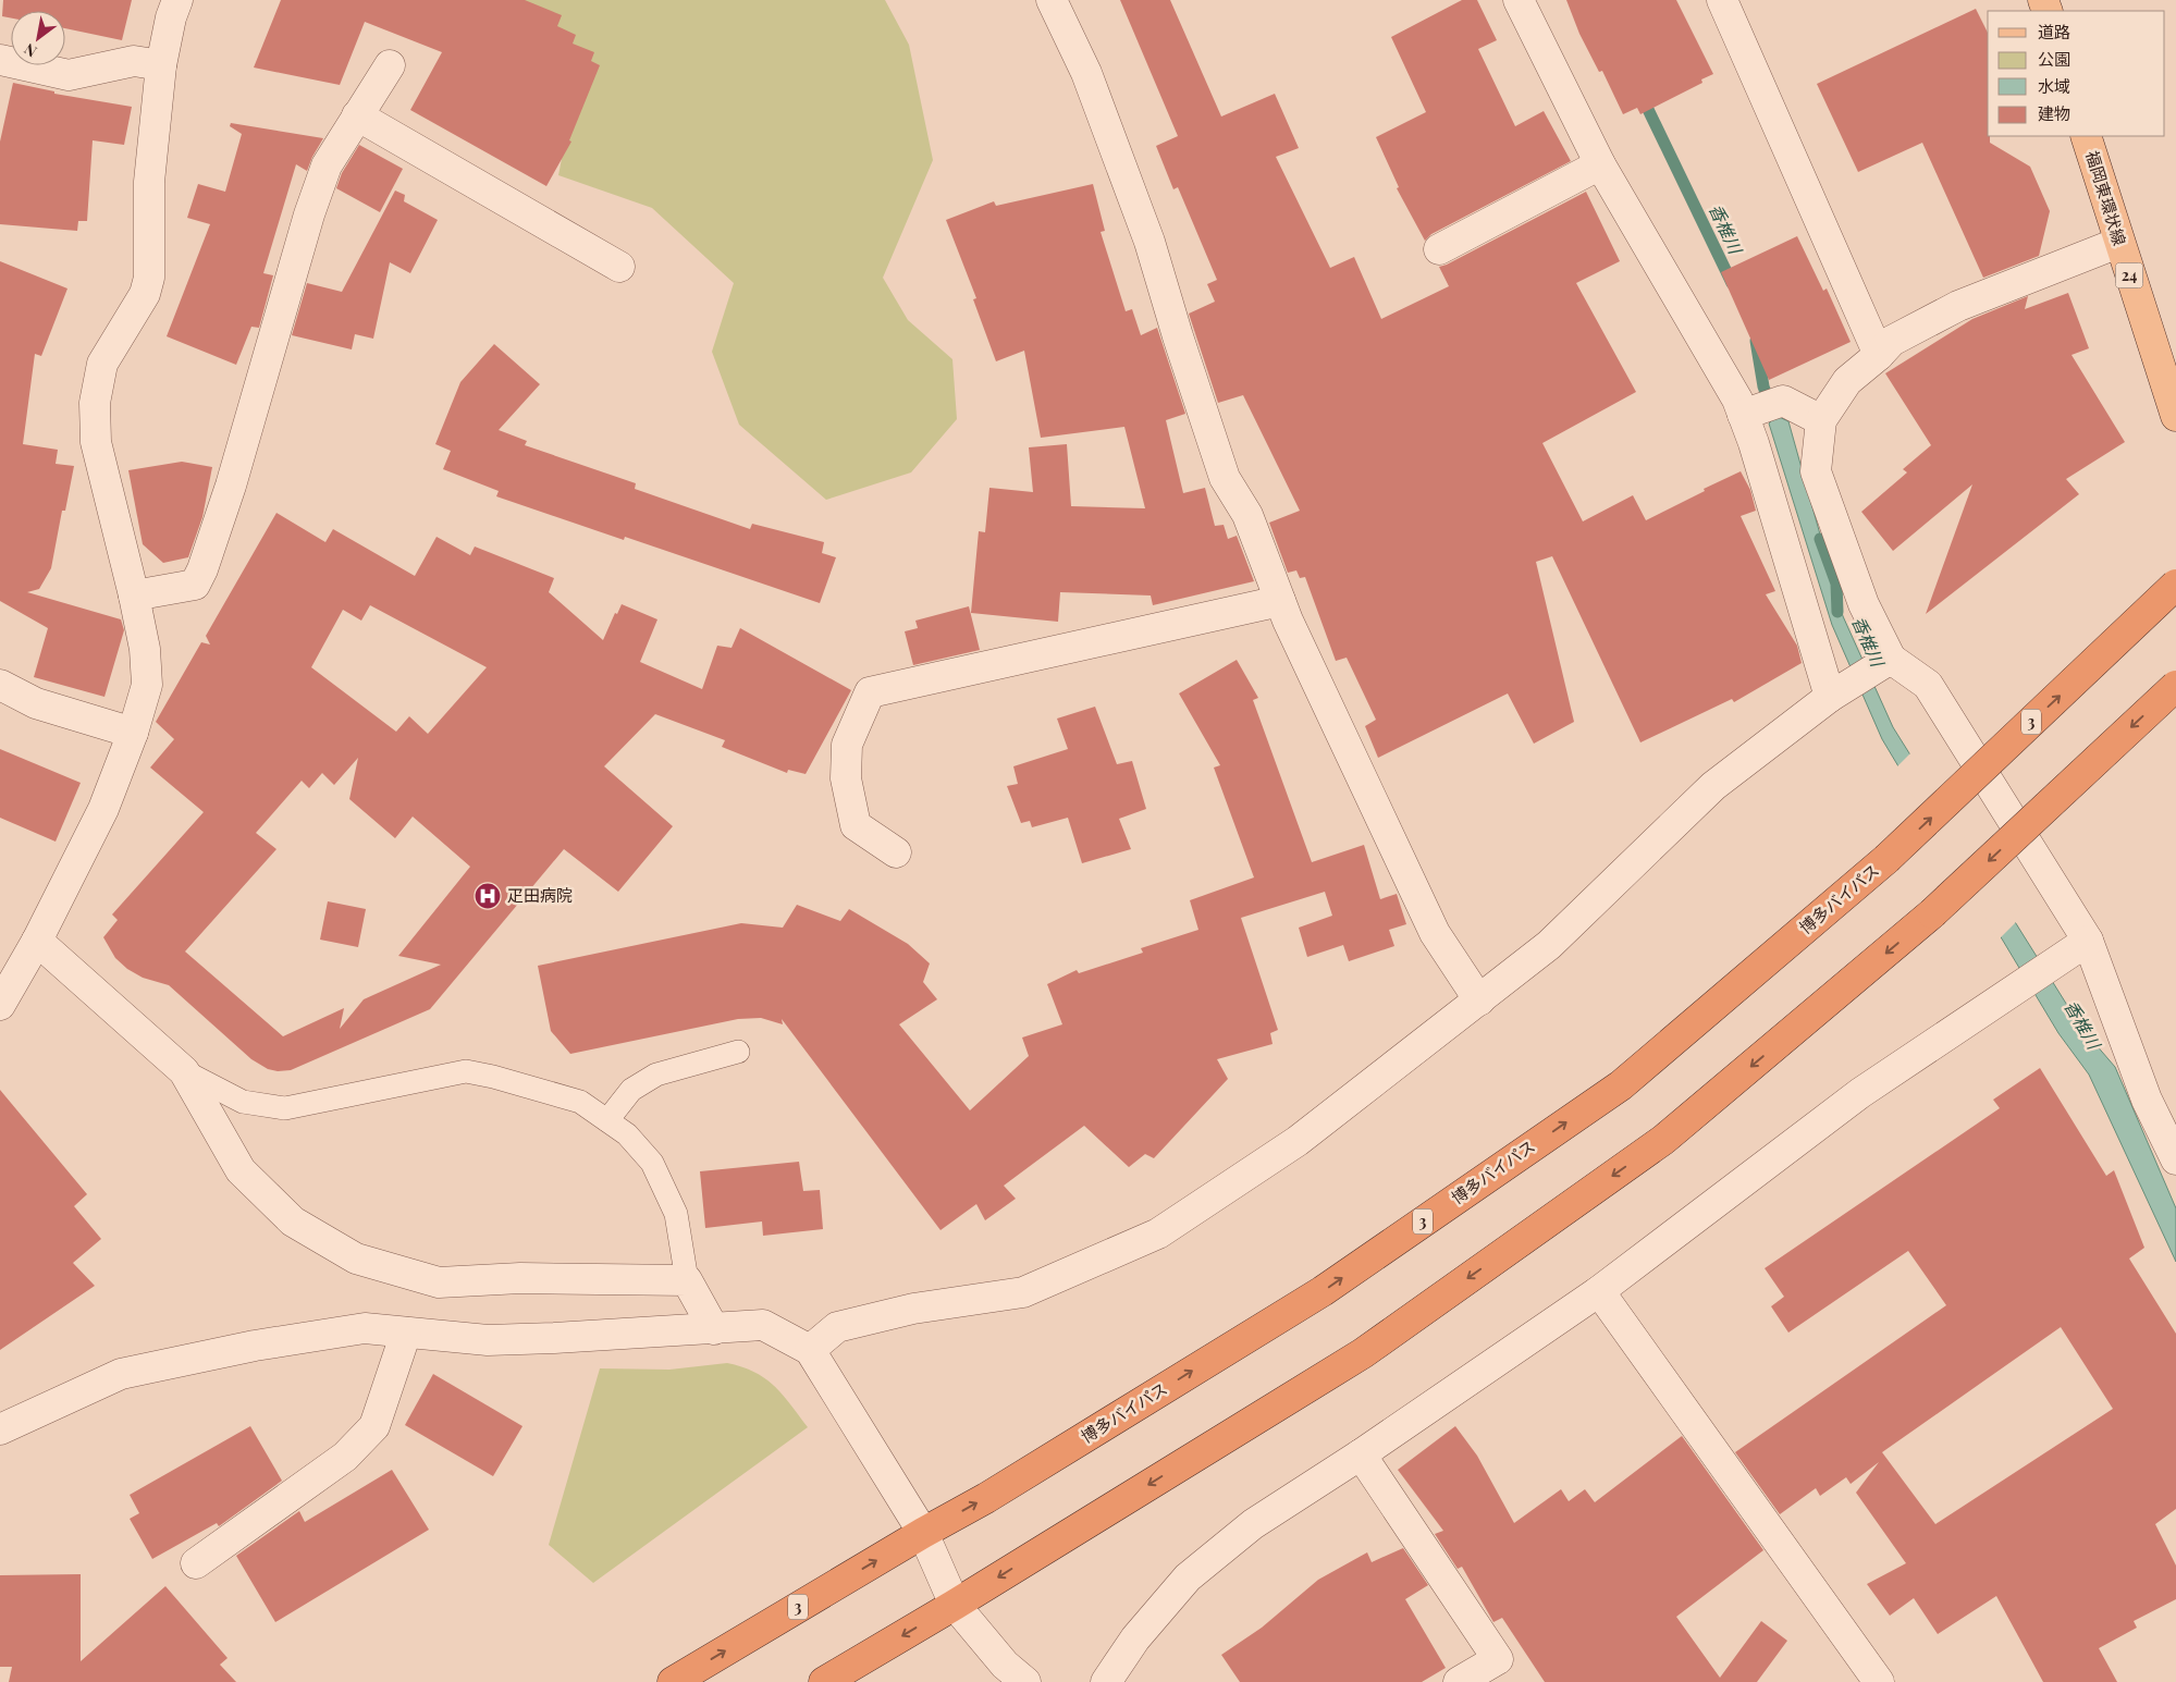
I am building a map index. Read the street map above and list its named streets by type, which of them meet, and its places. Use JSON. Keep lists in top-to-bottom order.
{
  "streets": {
    "highway": ["3", "博多バイパス"],
    "main road": ["福岡東環状線", "24"]
  },
  "water": ["香椎川"],
  "places": {
    "hospital": ["疋田病院"]
  },
  "legend": [
    "道路",
    "公園",
    "水域",
    "建物"
  ],
  "north": "bottom left"
}
